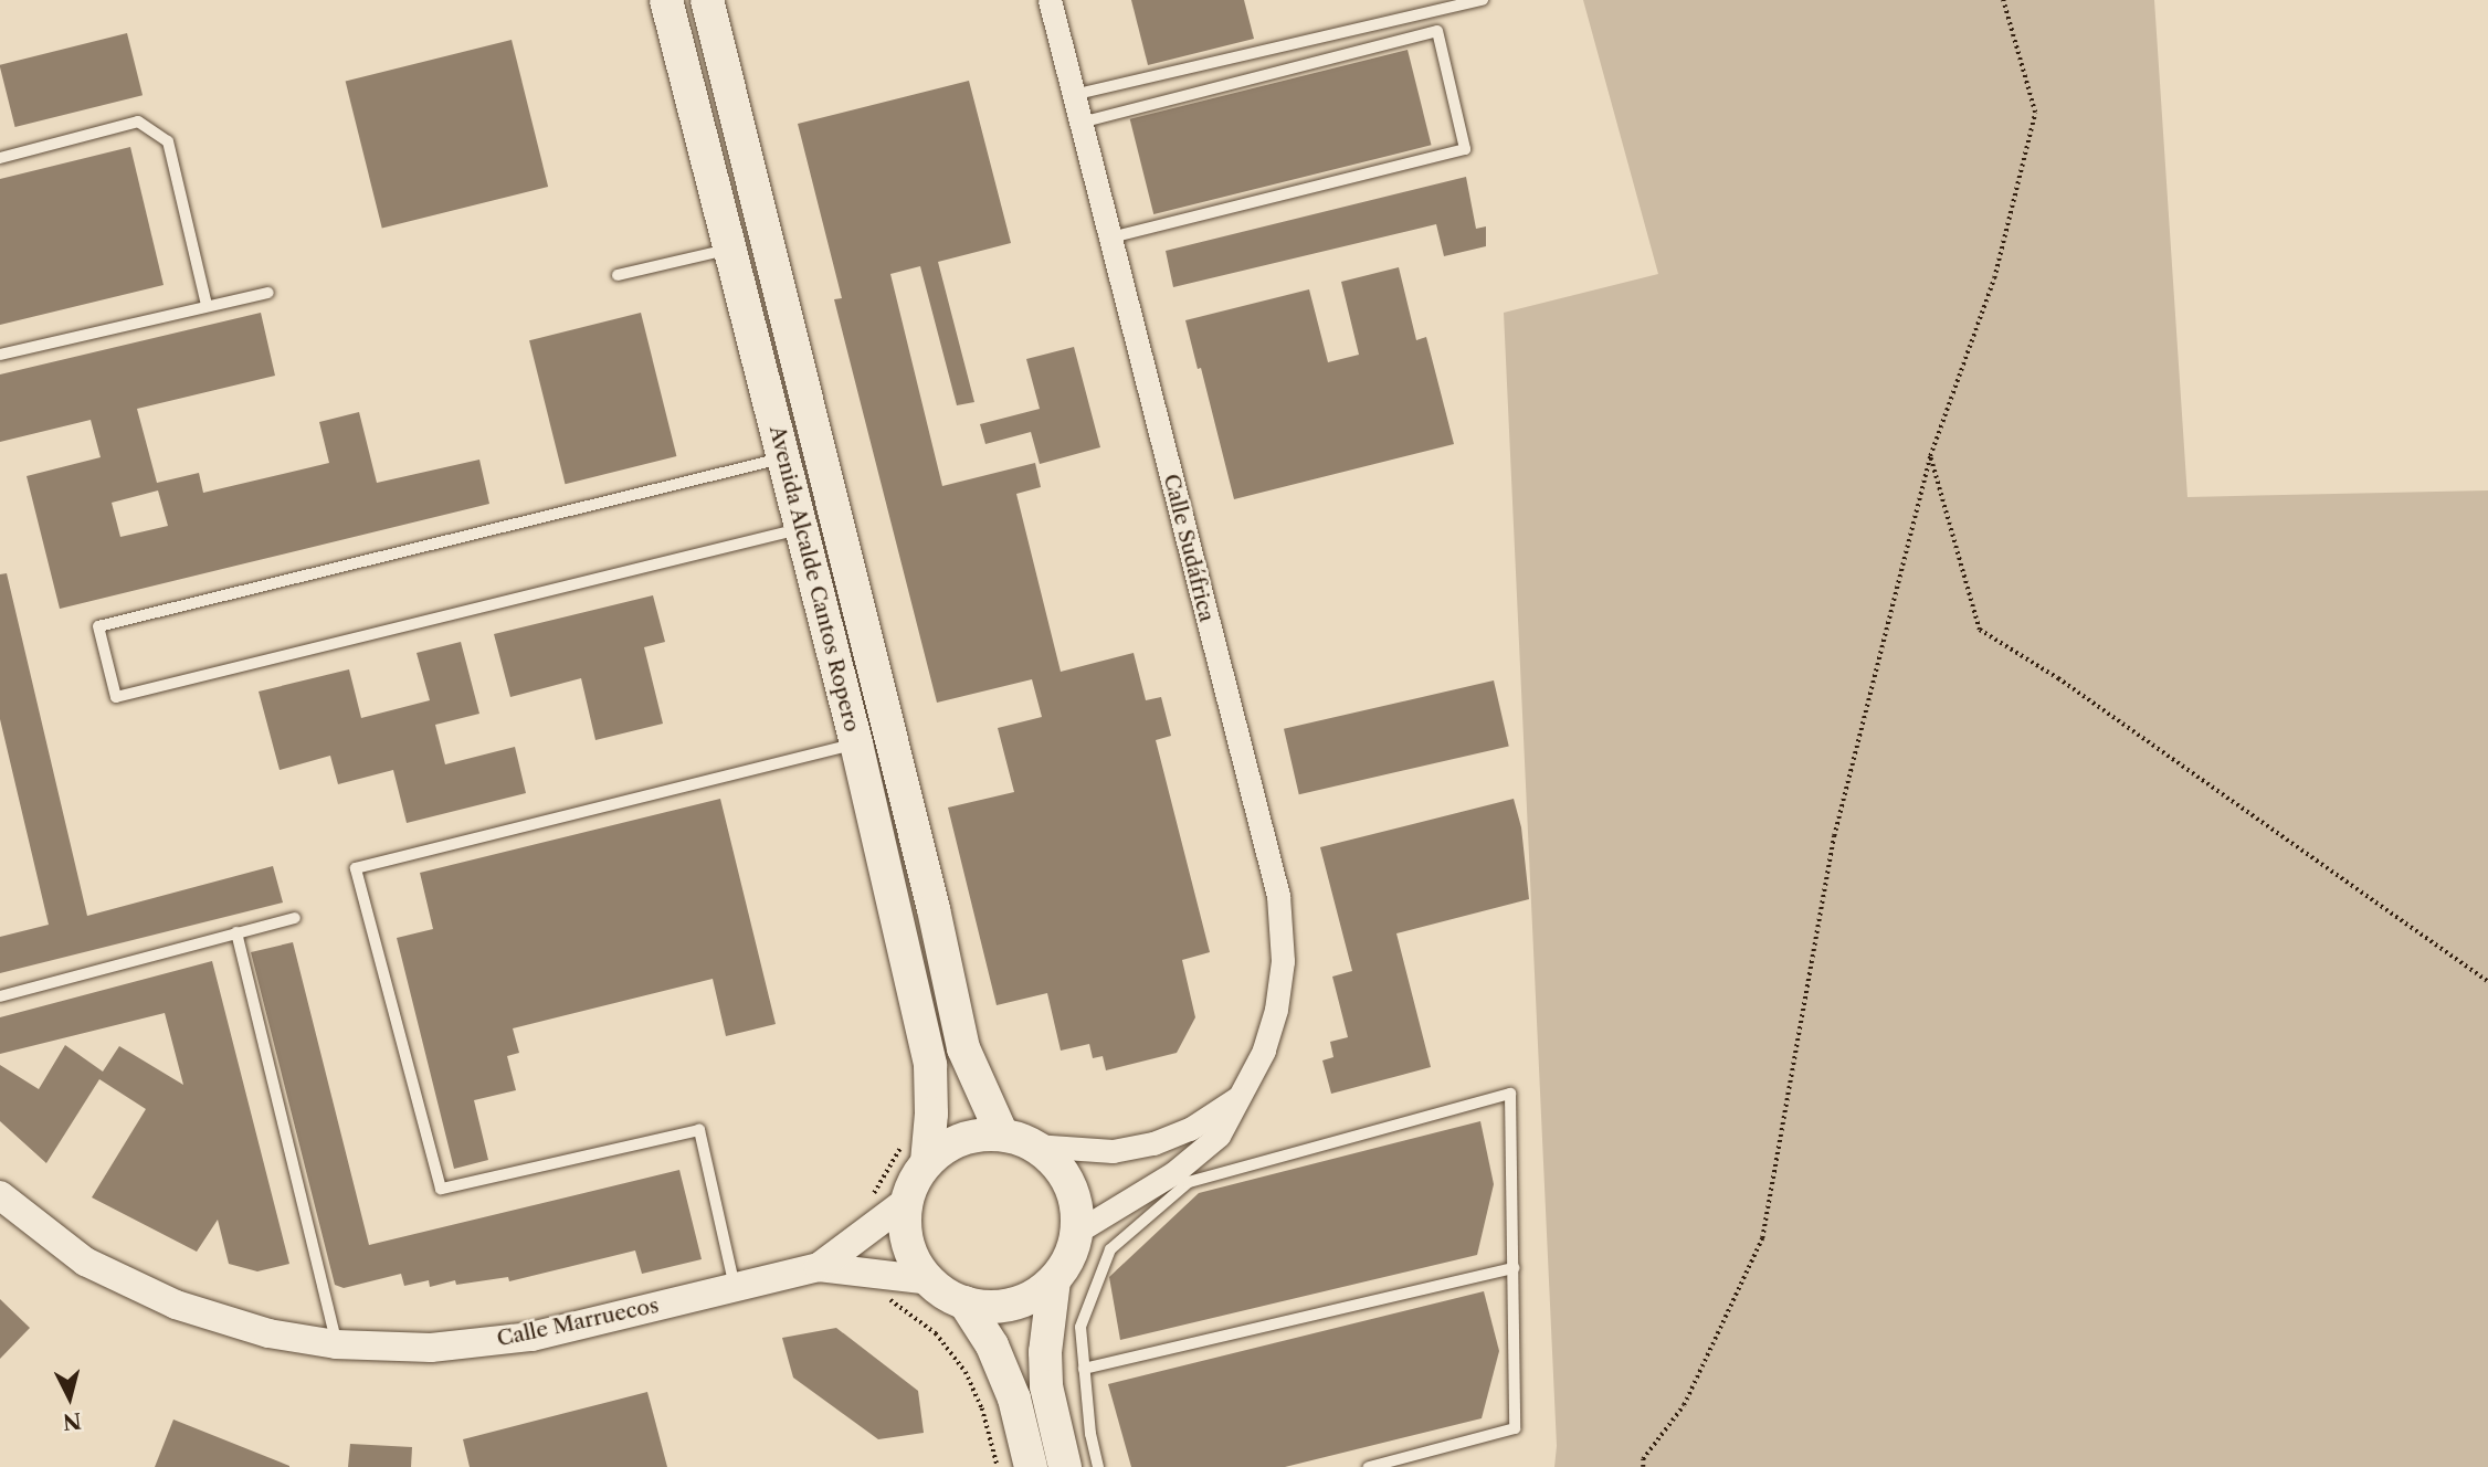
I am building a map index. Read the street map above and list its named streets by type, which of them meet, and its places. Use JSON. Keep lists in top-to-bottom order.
{
  "streets": {
    "main road": ["Avenida Alcalde Cantos Ropero"],
    "street": ["Calle Sudáfrica", "Calle Marruecos"]
  },
  "crossings": [
    ["Calle Sudáfrica", "Avenida Alcalde Cantos Ropero"],
    ["Calle Sudáfrica", "Calle Marruecos"],
    ["Avenida Alcalde Cantos Ropero", "Calle Marruecos"]
  ],
  "north": "bottom"
}
